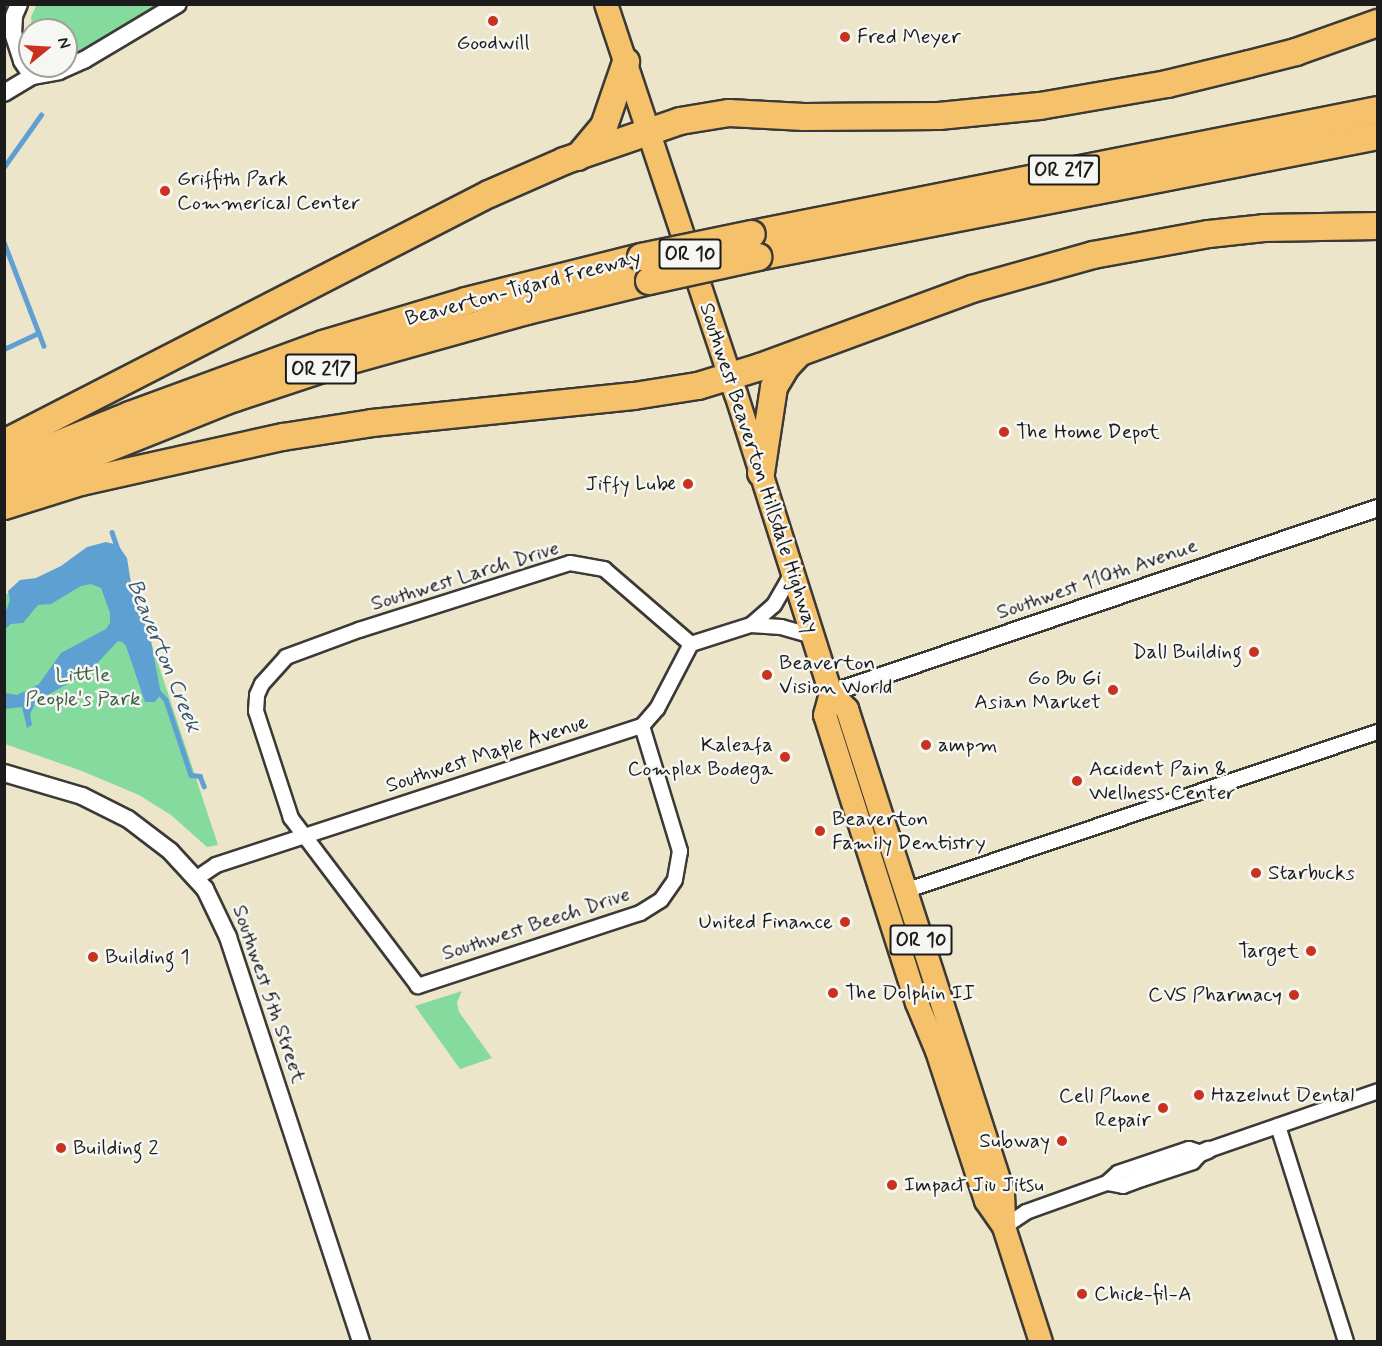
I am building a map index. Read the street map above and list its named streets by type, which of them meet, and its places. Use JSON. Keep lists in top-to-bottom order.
{
  "streets": {
    "highway": ["OR 217", "Beaverton-Tigard Freeway"],
    "main road": ["OR 10", "Southwest Beaverton Hillsdale Highway"],
    "street": [
      "Southwest Larch Drive",
      "Southwest 110th Avenue",
      "Southwest Maple Avenue",
      "Southwest Beech Drive",
      "Southwest 5th Street"
    ]
  },
  "crossings": [
    ["Southwest Beaverton Hillsdale Highway", "Southwest 110th Avenue"],
    ["Southwest Larch Drive", "Southwest Maple Avenue"],
    ["Southwest Larch Drive", "Southwest Beech Drive"],
    ["Southwest Maple Avenue", "Southwest Beech Drive"],
    ["Southwest Maple Avenue", "Southwest 5th Street"]
  ],
  "water": ["Beaverton Creek"],
  "parks": ["Little People's Park"],
  "places": [
    "Goodwill",
    "Fred Meyer",
    "Griffith Park Commerical Center",
    "The Home Depot",
    "Jiffy Lube",
    "Dall Building",
    "Beaverton Vision World",
    "Go Bu Gi Asian Market",
    "ampm",
    "Kaleafa Complex Bodega",
    "Accident Pain & Wellness Center",
    "Beaverton Family Dentistry",
    "Starbucks",
    "United Finance",
    "Target",
    "Building 1",
    "The Dolphin II",
    "CVS Pharmacy",
    "Hazelnut Dental",
    "Cell Phone Repair",
    "Subway",
    "Building 2",
    "Impact Jiu Jitsu",
    "Chick-fil-A"
  ],
  "north": "right"
}
